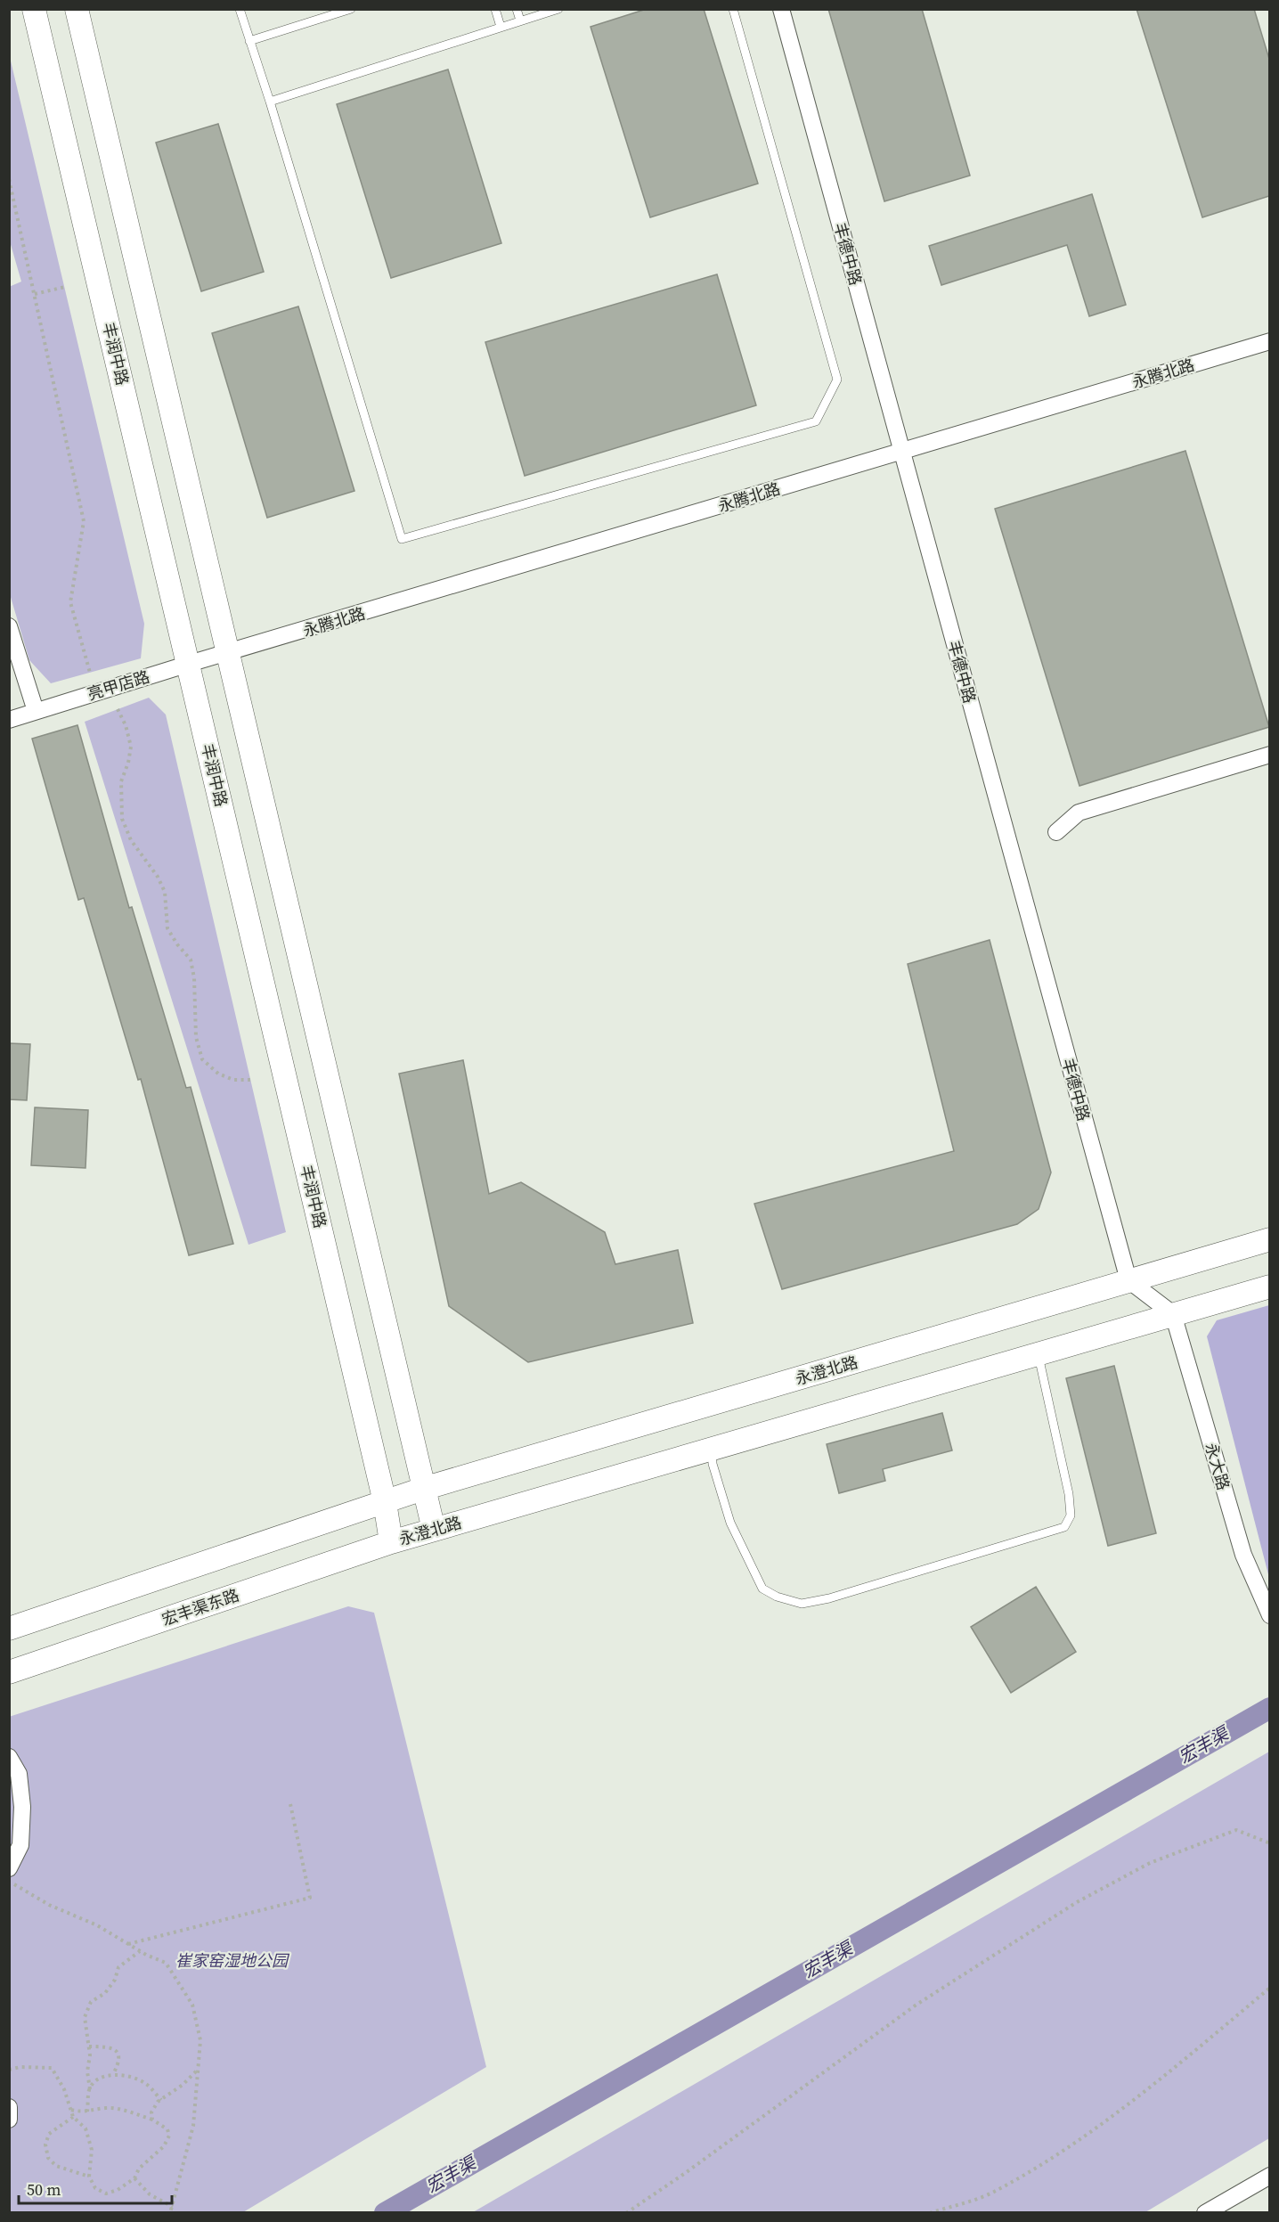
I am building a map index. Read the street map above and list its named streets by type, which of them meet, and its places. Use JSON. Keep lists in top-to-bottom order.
{
  "streets": {
    "street": [
      "丰德中路",
      "丰润中路",
      "永腾北路",
      "亮甲店路",
      "永澄北路",
      "永大路",
      "宏丰渠东路"
    ]
  },
  "crossings": [
    ["丰德中路", "永腾北路"],
    ["丰德中路", "永澄北路"],
    ["丰润中路", "亮甲店路"],
    ["丰润中路", "永澄北路"],
    ["丰润中路", "宏丰渠东路"],
    ["永腾北路", "亮甲店路"],
    ["永澄北路", "永大路"],
    ["永澄北路", "宏丰渠东路"]
  ],
  "water": ["宏丰渠"],
  "parks": ["崔家窑湿地公园"],
  "scale_bar": "50 m"
}
